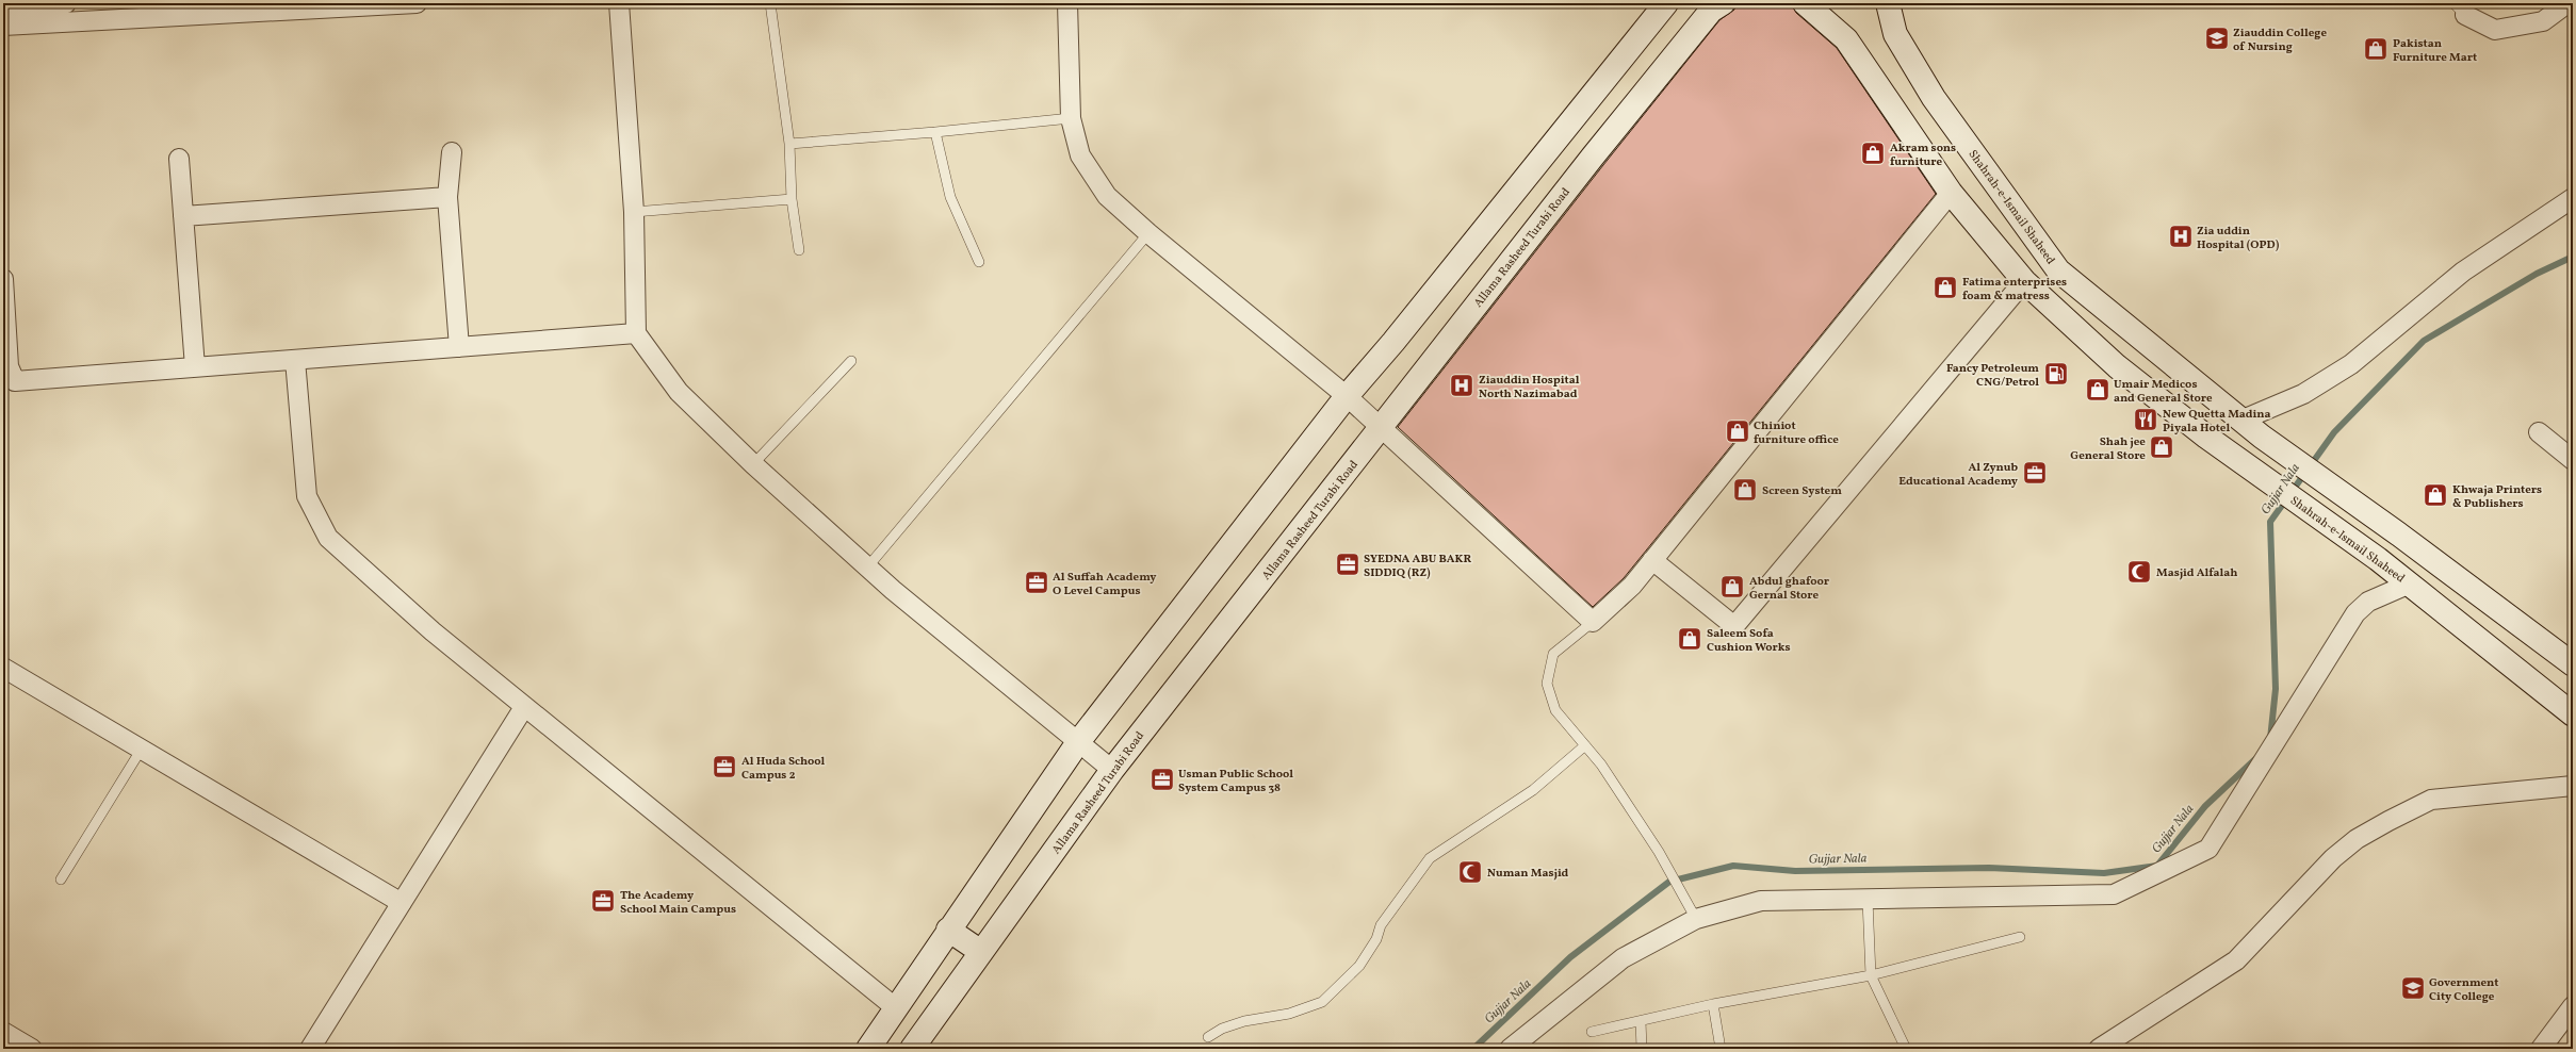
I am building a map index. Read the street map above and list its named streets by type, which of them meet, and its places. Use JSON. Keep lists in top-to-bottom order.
{
  "streets": {
    "main road": ["Shahrah-e-Ismail Shaheed", "Allama Rasheed Turabi Road"]
  },
  "water": ["Gujjar Nala"],
  "places": {
    "school or university": ["Ziauddin College of Nursing", "Government City College"],
    "shop": [
      "Pakistan Furniture Mart",
      "Akram sons furniture",
      "Fatima enterprises foam & matress",
      "Umair Medicos and General Store",
      "Chiniot furniture office",
      "Shah jee General Store",
      "Screen System",
      "Khwaja Printers & Publishers",
      "Abdul ghafoor Gernal Store",
      "Saleem Sofa Cushion Works"
    ],
    "hospital": ["Zia uddin Hospital (OPD)", "Ziauddin Hospital North Nazimabad"],
    "fuel station": ["Fancy Petroleum CNG/Petrol"],
    "restaurant": ["New Quetta Madina Piyala Hotel"],
    "office": [
      "Al Zynub Educational Academy",
      "SYEDNA ABU BAKR SIDDIQ (RZ)",
      "Al Suffah Academy O Level Campus",
      "Al Huda School Campus 2",
      "Usman Public School System Campus 38",
      "The Academy School Main Campus"
    ],
    "mosque": ["Masjid Alfalah", "Numan Masjid"]
  }
}
